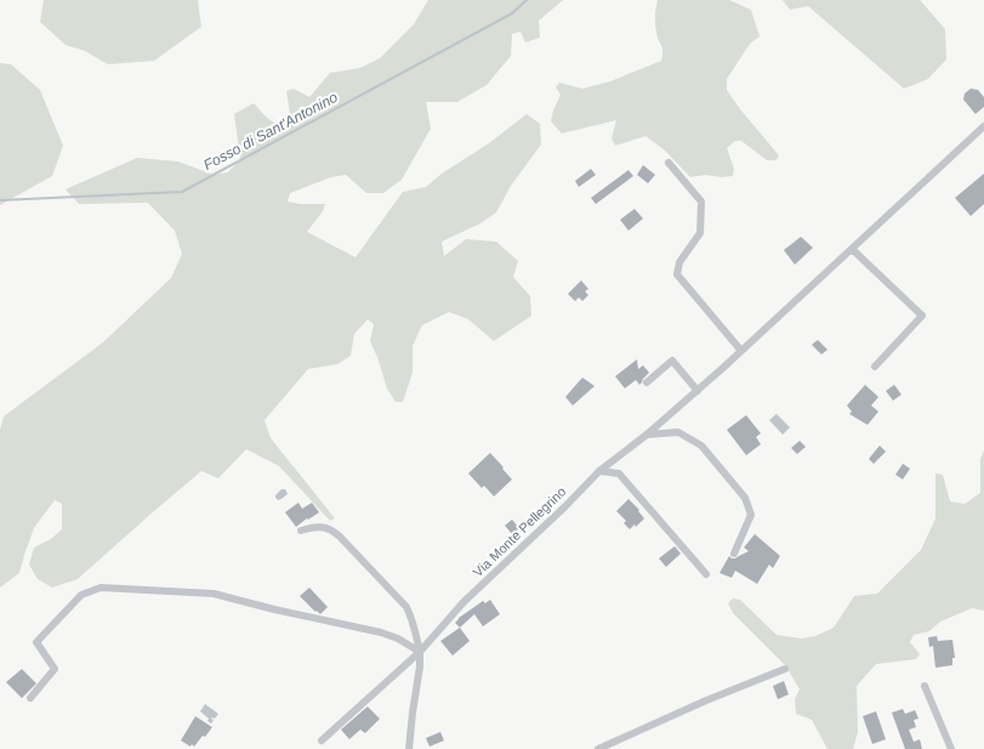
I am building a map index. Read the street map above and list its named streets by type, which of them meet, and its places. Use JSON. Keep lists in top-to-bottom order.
{
  "streets": {
    "street": ["Via Monte Pellegrino"]
  },
  "water": ["Fosso di Sant'Antonino"]
}
